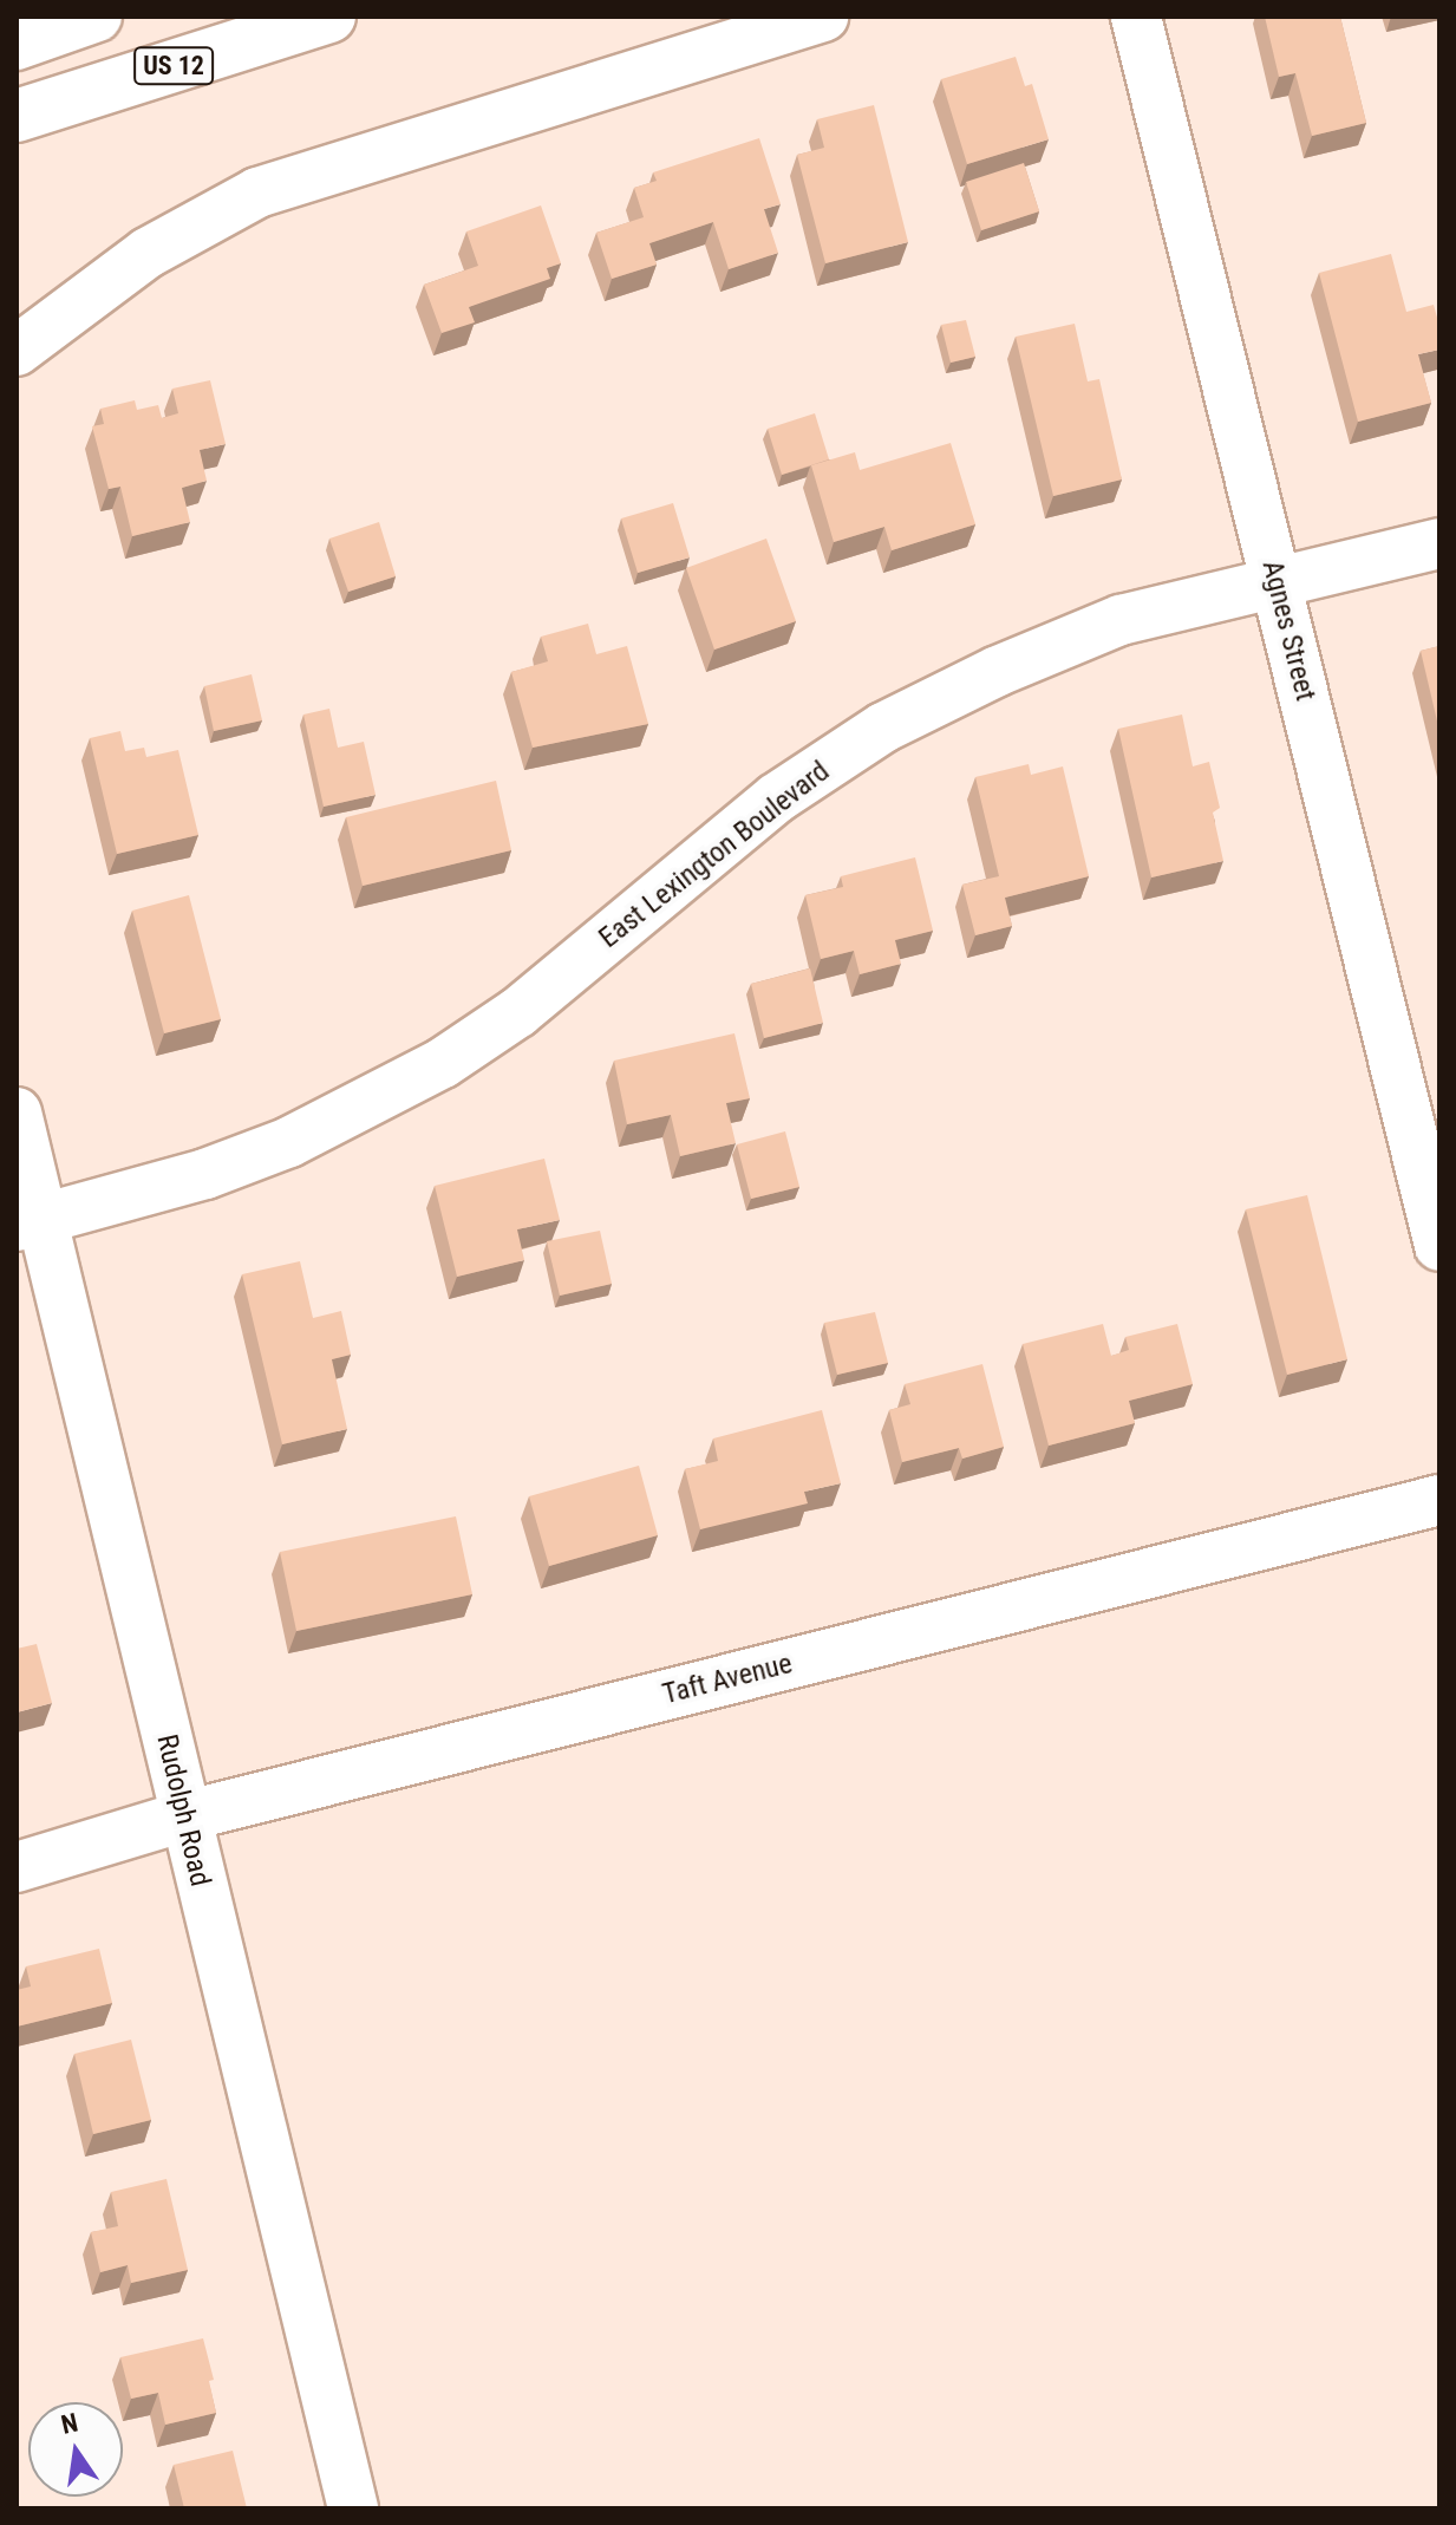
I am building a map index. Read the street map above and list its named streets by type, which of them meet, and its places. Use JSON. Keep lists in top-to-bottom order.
{
  "streets": {
    "main road": ["US 12"],
    "street": [
      "Agnes Street",
      "East Lexington Boulevard",
      "Taft Avenue",
      "Rudolph Road"
    ]
  },
  "crossings": [
    ["Agnes Street", "East Lexington Boulevard"],
    ["East Lexington Boulevard", "Rudolph Road"],
    ["Taft Avenue", "Rudolph Road"]
  ],
  "north": "top"
}
